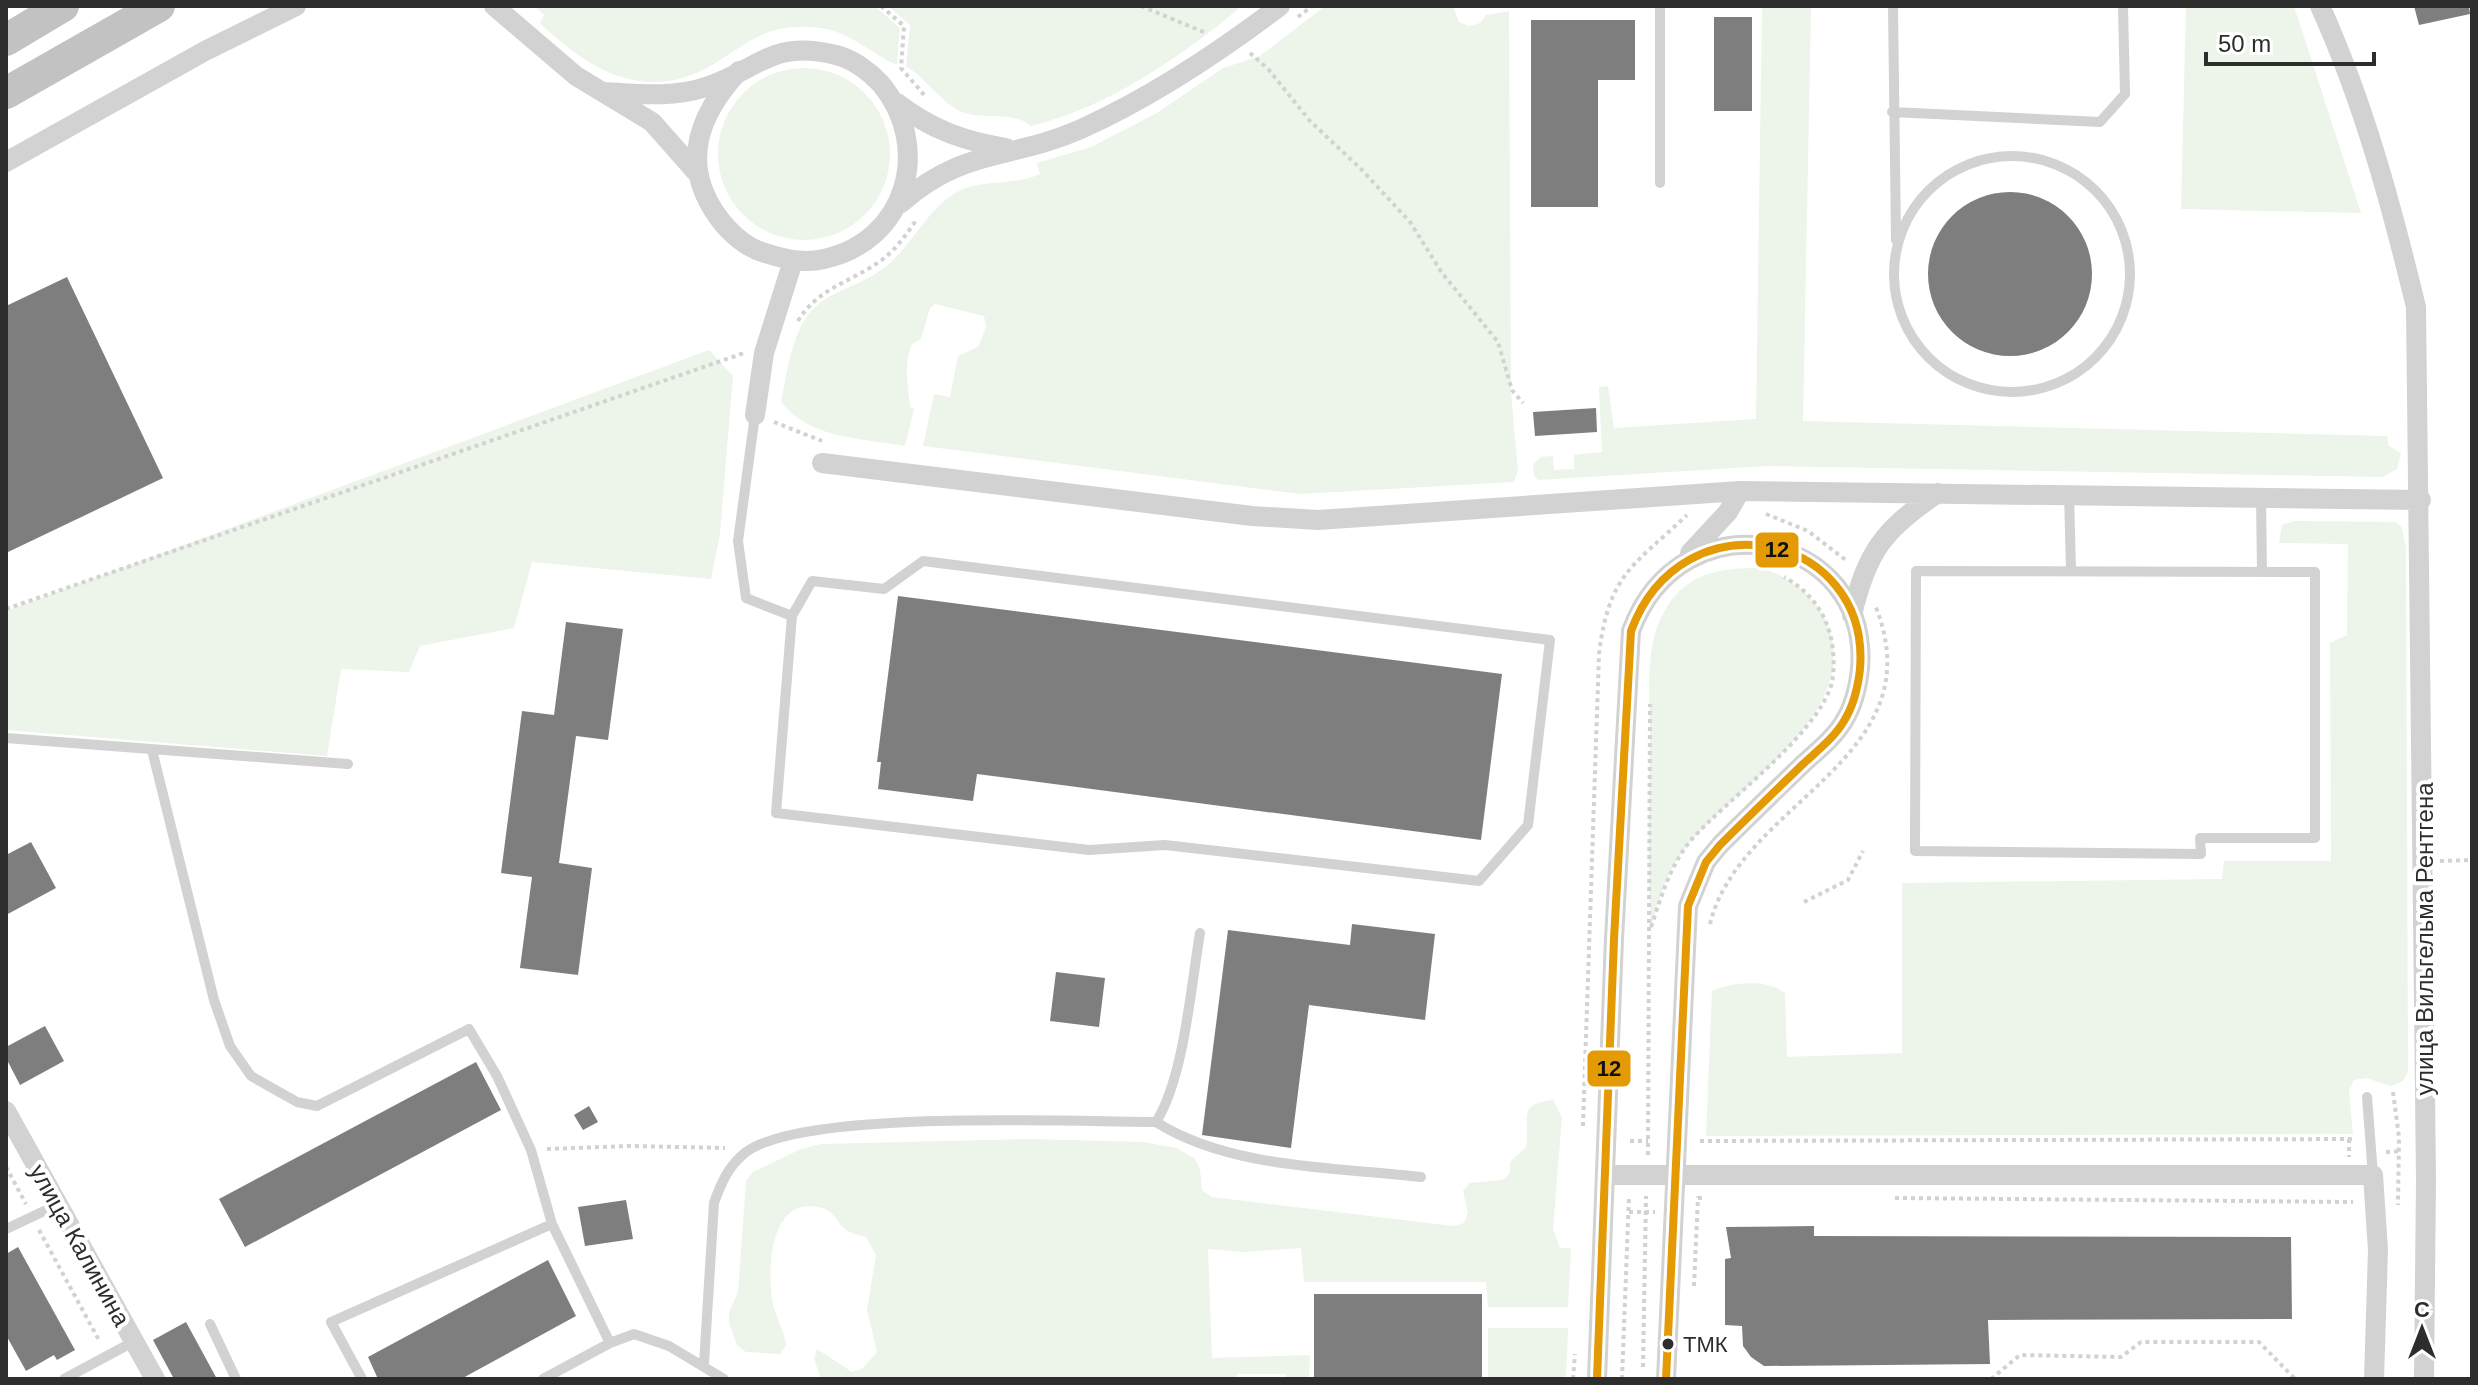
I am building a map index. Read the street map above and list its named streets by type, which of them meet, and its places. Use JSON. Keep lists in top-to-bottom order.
{
  "streets": {
    "street": ["улица Вильгельма Рентгена", "улица Калинина"]
  },
  "places": ["ТМК"],
  "lines": ["transit line 12"],
  "scale_bar": "50 m",
  "north": "top"
}
